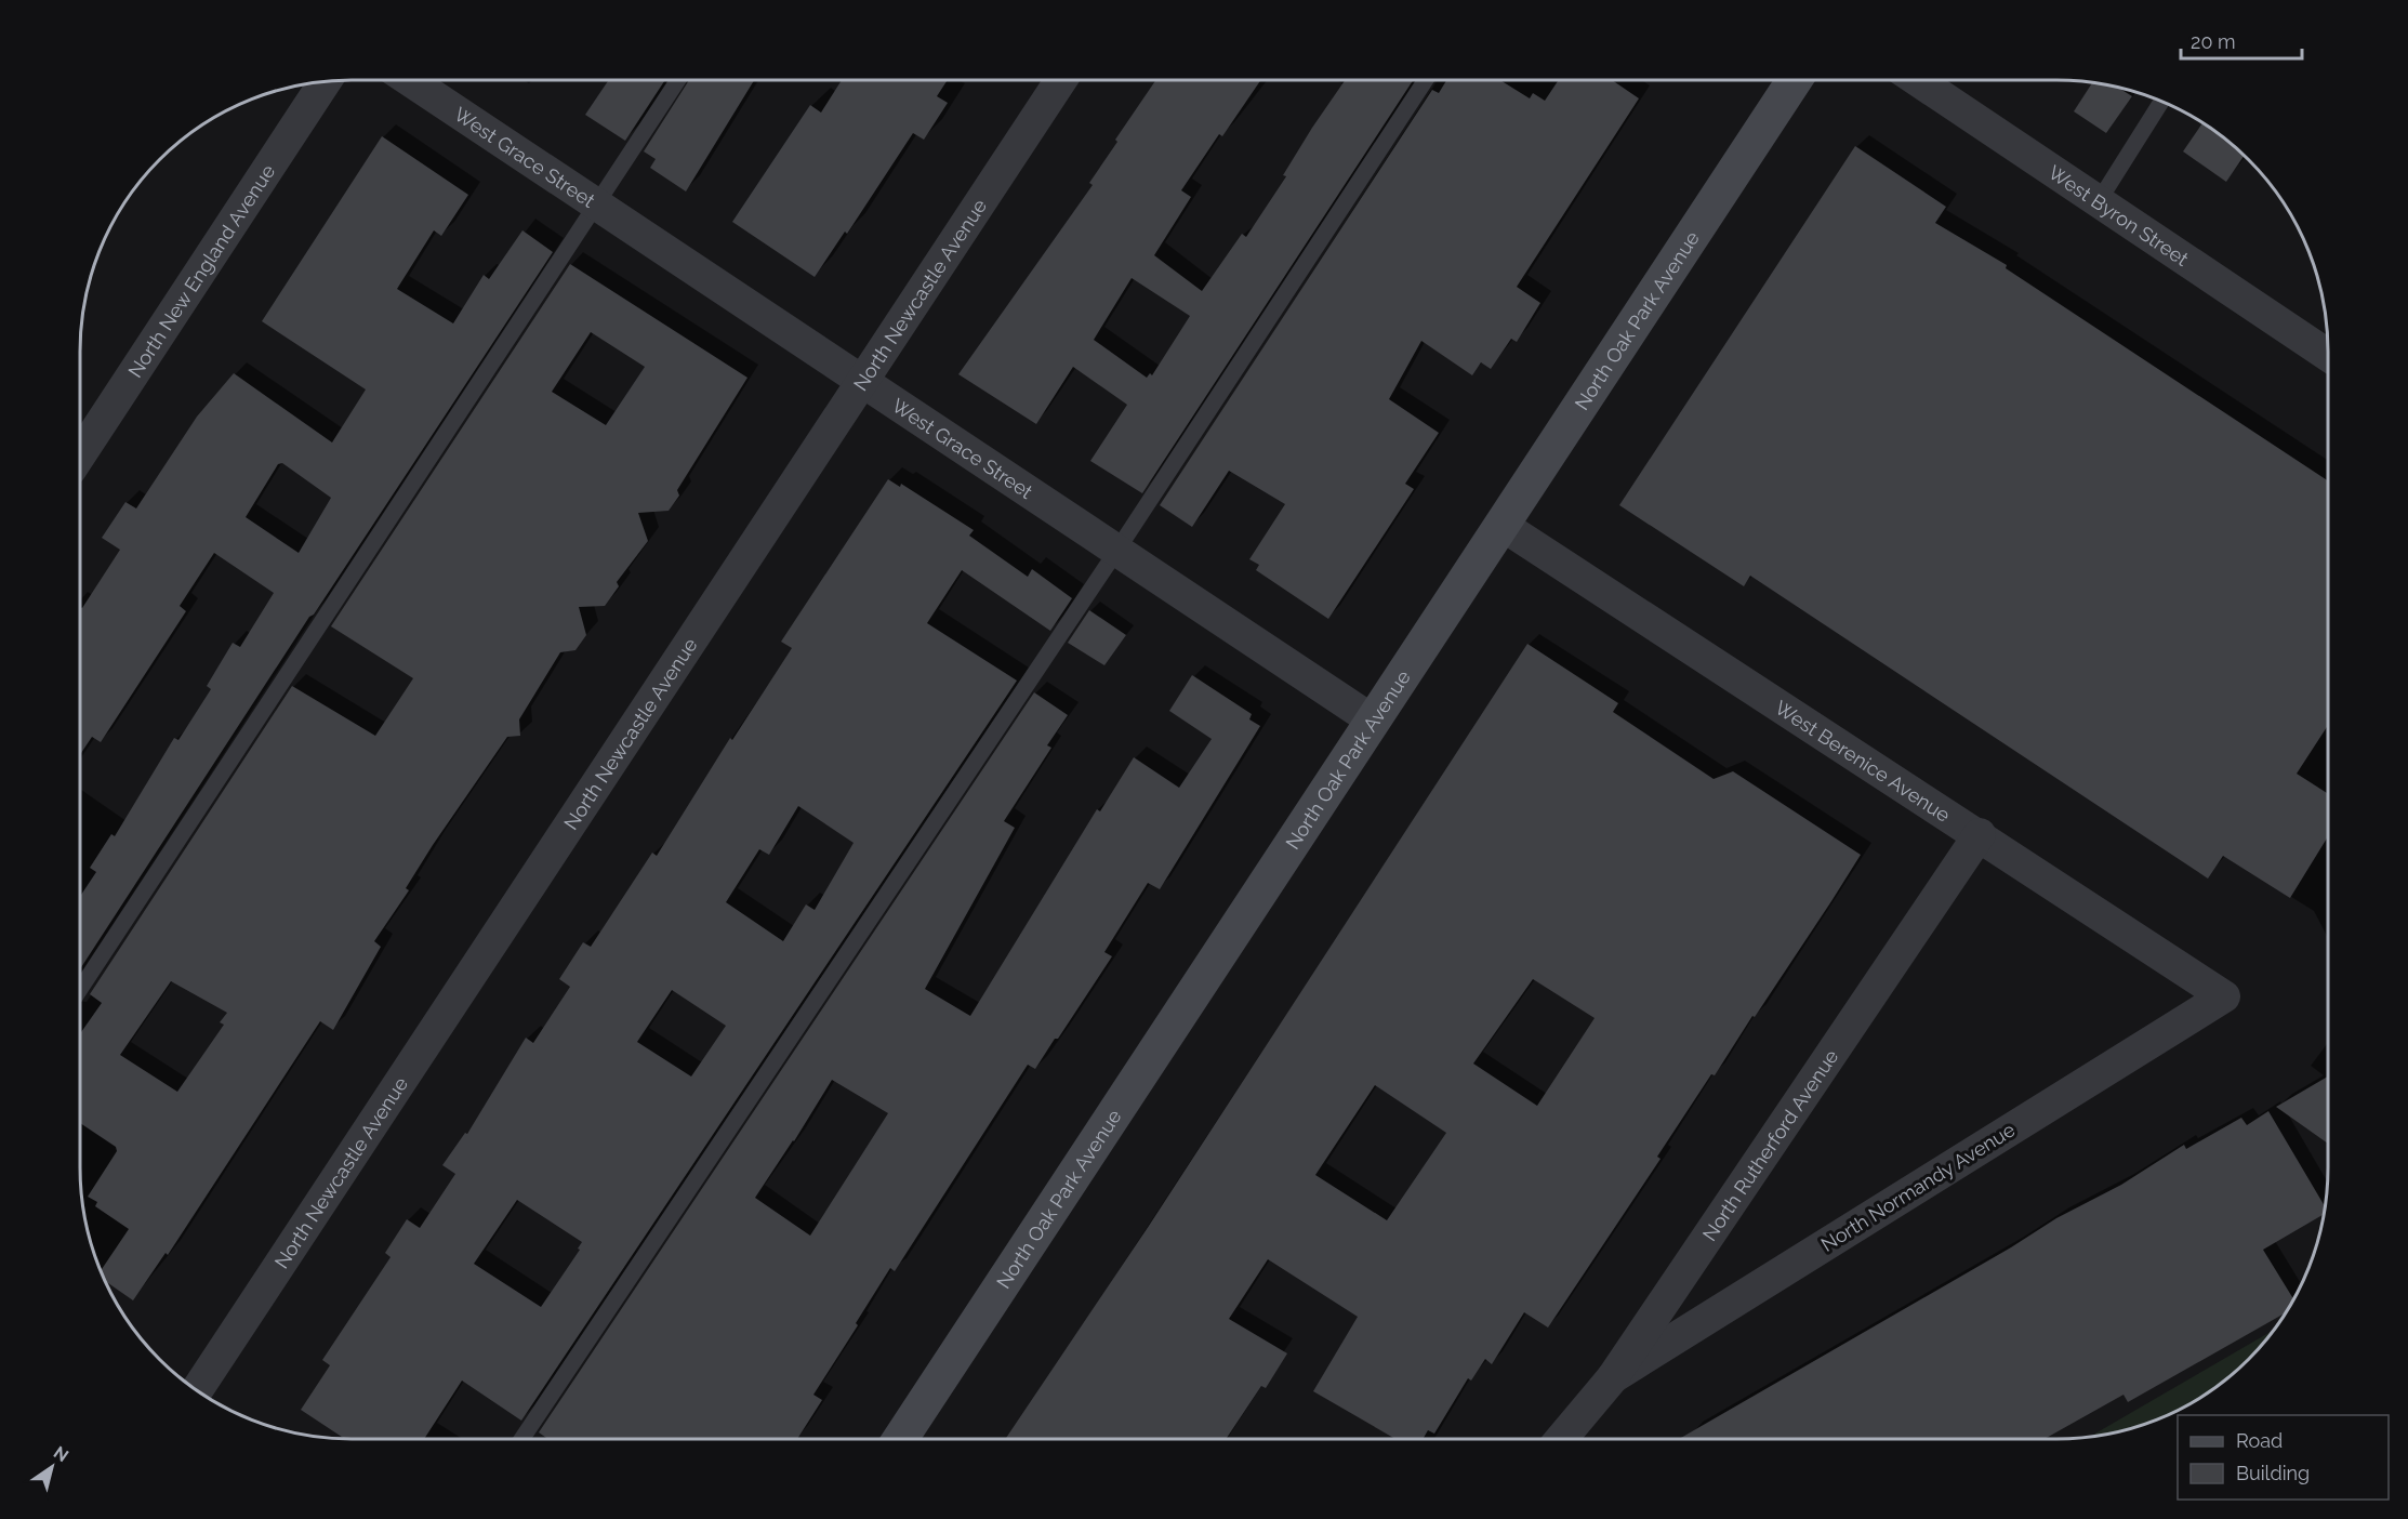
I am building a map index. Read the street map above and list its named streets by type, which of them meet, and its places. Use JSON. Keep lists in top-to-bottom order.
{
  "streets": {
    "street": [
      "West Grace Street",
      "West Byron Street",
      "North New England Avenue",
      "North Newcastle Avenue",
      "North Oak Park Avenue",
      "West Berenice Avenue",
      "North Rutherford Avenue",
      "North Normandy Avenue"
    ]
  },
  "crossings": [
    ["West Grace Street", "North Newcastle Avenue"],
    ["West Grace Street", "North Oak Park Avenue"],
    ["North Oak Park Avenue", "West Berenice Avenue"],
    ["West Berenice Avenue", "North Rutherford Avenue"],
    ["West Berenice Avenue", "North Normandy Avenue"],
    ["North Rutherford Avenue", "North Normandy Avenue"]
  ],
  "legend": ["Road", "Building"],
  "scale_bar": "20 m",
  "north": "top right"
}
